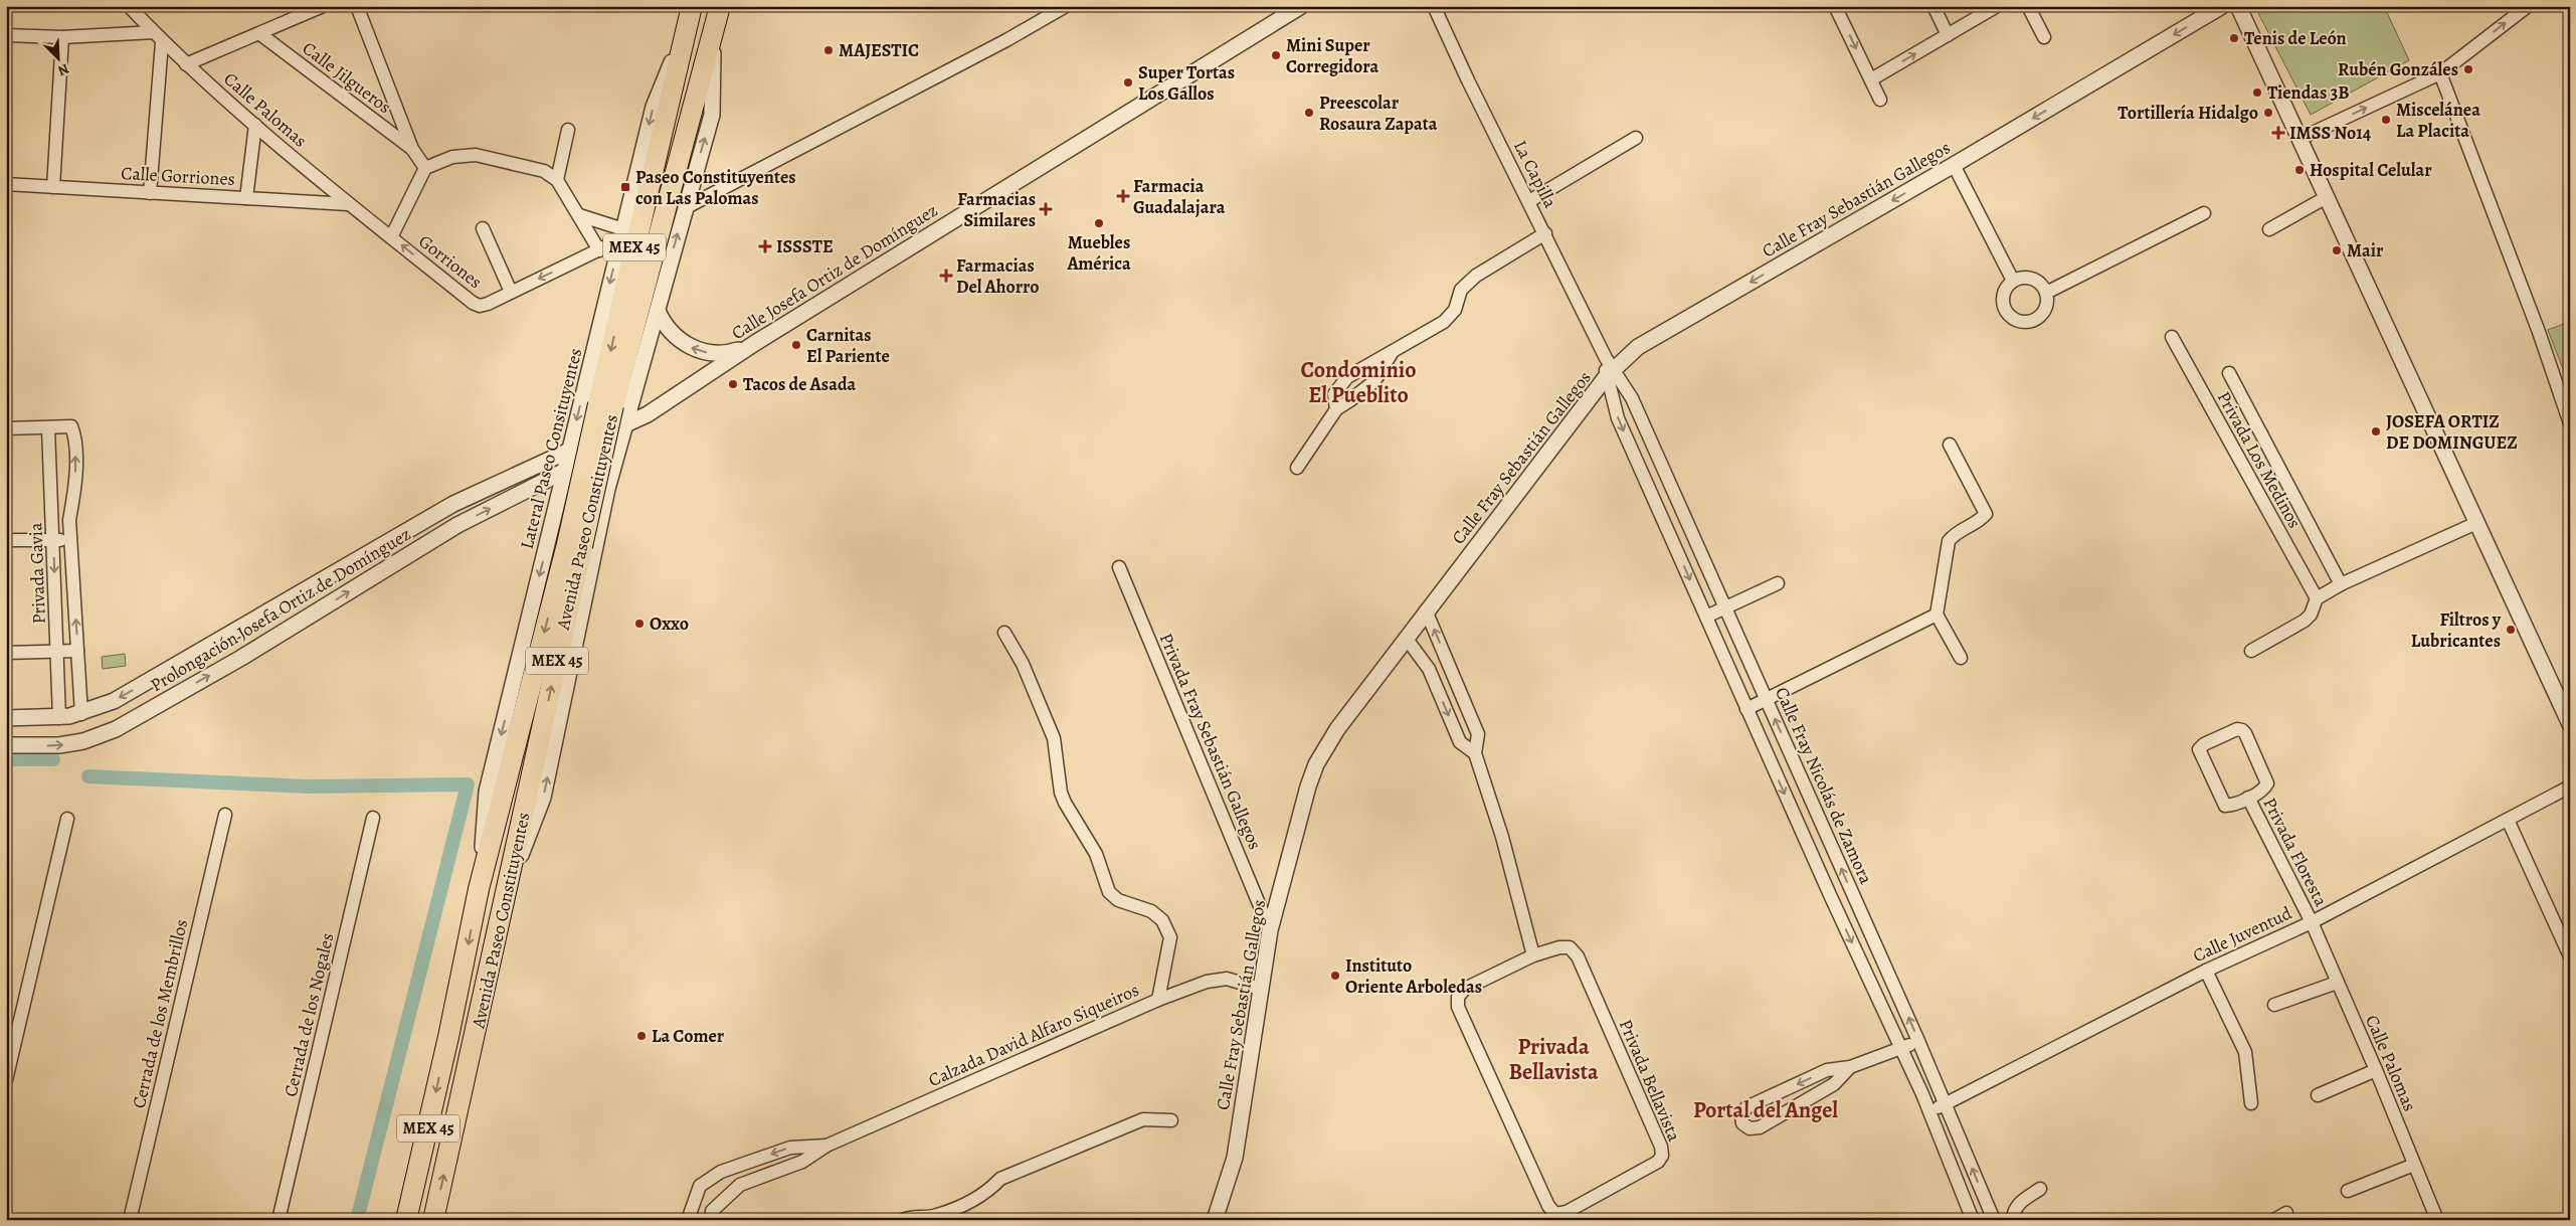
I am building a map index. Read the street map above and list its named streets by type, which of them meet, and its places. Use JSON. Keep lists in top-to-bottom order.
{
  "streets": {
    "highway": ["MEX 45", "Avenida Paseo Constituyentes"],
    "street": [
      "Calle Jilgueros",
      "Calle Palomas",
      "La Capilla",
      "Calle Gorriones",
      "Calle Fray Sebastián Gallegos",
      "Gorriones",
      "Calle Josefa Ortiz de Domínguez",
      "Lateral Paseo Consituyentes",
      "Privada Los Medinos",
      "Privada Gavia",
      "Prolongación Josefa Ortiz de Domínguez",
      "Privada Fray Sebastián Gallegos",
      "Calle Fray Nicolás de Zamora",
      "Privada Floresta",
      "Calle Juventud",
      "Cerrada de los Membrillos",
      "Cerrada de los Nogales",
      "Calzada David Alfaro Siqueiros",
      "Privada Bellavista"
    ]
  },
  "crossings": [
    ["Calle Jilgueros", "Calle Palomas"],
    ["Calle Palomas", "Calle Gorriones"],
    ["Calle Palomas", "Gorriones"],
    ["Calle Palomas", "Privada Floresta"],
    ["Calle Palomas", "Calle Juventud"],
    ["La Capilla", "Calle Fray Sebastián Gallegos"],
    ["La Capilla", "Calle Fray Nicolás de Zamora"],
    ["Calle Gorriones", "Gorriones"],
    ["Calle Fray Sebastián Gallegos", "Privada Fray Sebastián Gallegos"],
    ["Calle Fray Sebastián Gallegos", "Calle Fray Nicolás de Zamora"],
    ["Calle Fray Sebastián Gallegos", "Calzada David Alfaro Siqueiros"],
    ["Gorriones", "Lateral Paseo Consituyentes"],
    ["Calle Josefa Ortiz de Domínguez", "Lateral Paseo Consituyentes"],
    ["Calle Josefa Ortiz de Domínguez", "Prolongación Josefa Ortiz de Domínguez"],
    ["Lateral Paseo Consituyentes", "Avenida Paseo Constituyentes"],
    ["Lateral Paseo Consituyentes", "Prolongación Josefa Ortiz de Domínguez"],
    ["Privada Gavia", "Prolongación Josefa Ortiz de Domínguez"],
    ["Calle Fray Nicolás de Zamora", "Calle Juventud"],
    ["Privada Floresta", "Calle Juventud"]
  ],
  "one_way": ["Calle Fray Sebastián Gallegos", "Gorriones"],
  "districts": ["Condominio El Pueblito", "Privada Bellavista", "Portal del Angel"],
  "places": {
    "other": [
      "Tenis de León",
      "MAJESTIC",
      "Mini Super Corregidora",
      "Rubén Gonzáles",
      "Super Tortas Los Gallos",
      "Tiendas 3B",
      "Preescolar Rosaura Zapata",
      "Tortillería Hidalgo",
      "Miscelánea La Placita",
      "Hospital Celular",
      "Muebles América",
      "Mair",
      "Carnitas El Pariente",
      "Tacos de Asada",
      "JOSEFA ORTIZ DE DOMINGUEZ",
      "Oxxo",
      "Filtros y Lubricantes",
      "Instituto Oriente Arboledas",
      "La Comer"
    ],
    "health": [
      "IMSS No14",
      "Farmacia Guadalajara",
      "Farmacias Similares",
      "ISSSTE",
      "Farmacias Del Ahorro"
    ],
    "transit": ["Paseo Constituyentes con Las Palomas"]
  },
  "north": "bottom right"
}
